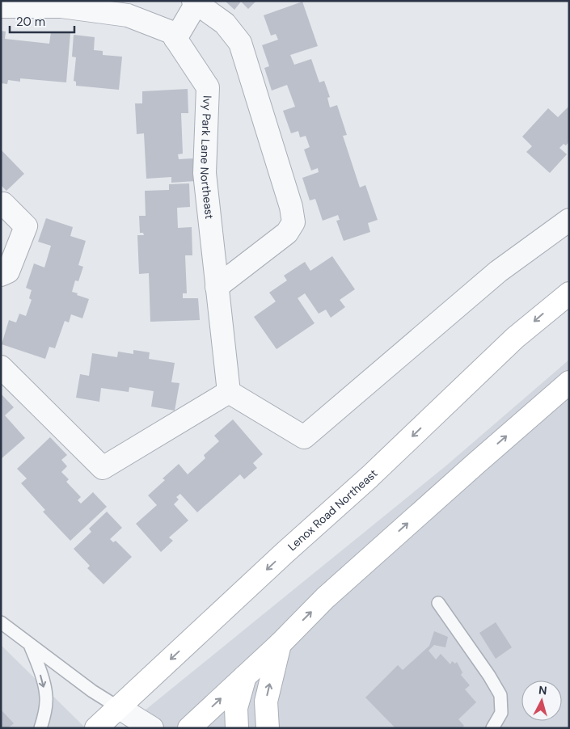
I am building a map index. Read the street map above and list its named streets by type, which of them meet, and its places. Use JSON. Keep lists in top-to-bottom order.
{
  "streets": {
    "main road": ["Lenox Road Northeast"],
    "street": ["Ivy Park Lane Northeast"]
  },
  "scale_bar": "20 m",
  "north": "top"
}
